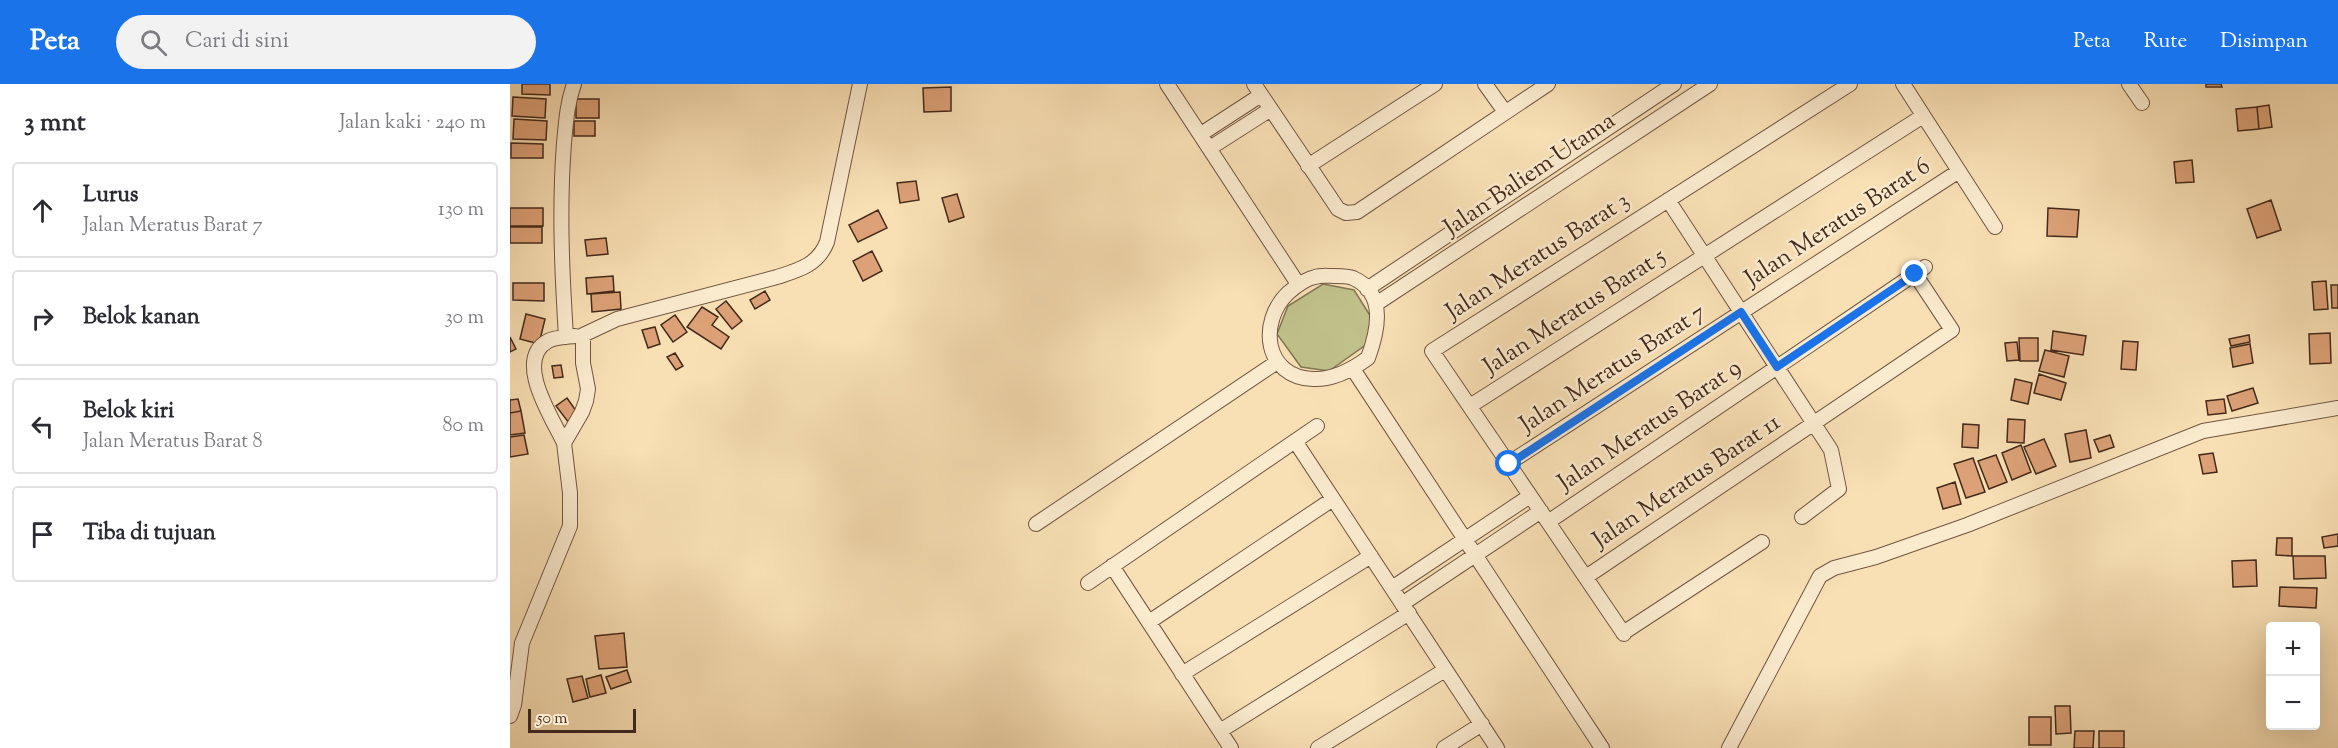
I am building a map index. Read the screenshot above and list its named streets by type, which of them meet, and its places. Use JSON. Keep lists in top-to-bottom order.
{
  "streets": {
    "street": [
      "Jalan Baliem Utama",
      "Jalan Meratus Barat 6",
      "Jalan Meratus Barat 3",
      "Jalan Meratus Barat 5",
      "Jalan Meratus Barat 7",
      "Jalan Meratus Barat 9",
      "Jalan Meratus Barat 11"
    ]
  },
  "crossings": [
    ["Jalan Meratus Barat 6", "Jalan Meratus Barat 7"],
    ["Jalan Meratus Barat 3", "Jalan Meratus Barat 5"],
    ["Jalan Meratus Barat 9", "Jalan Meratus Barat 11"]
  ],
  "scale_bar": "50 m",
  "page": {
    "header": "Peta",
    "search": "Cari di sini",
    "nav": ["Peta", "Rute", "Disimpan"],
    "heading": ["3 mnt", "Jalan kaki · 240 m"],
    "list": [
      ["Lurus", "Jalan Meratus Barat 7", "130 m"],
      ["Belok kanan", "30 m"],
      ["Belok kiri", "Jalan Meratus Barat 8", "80 m"],
      "Tiba di tujuan"
    ],
    "map_buttons": ["+", "−"],
    "scale": "50 m"
  }
}
